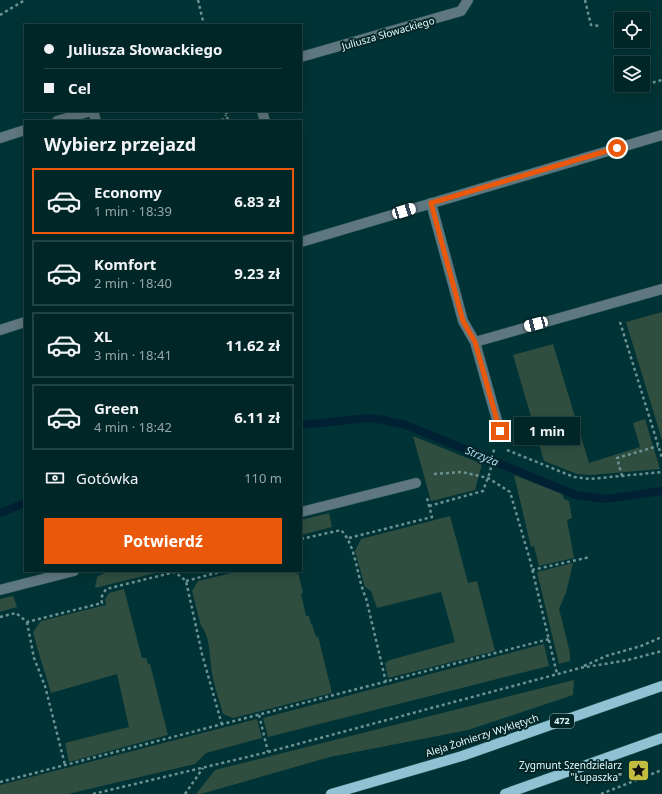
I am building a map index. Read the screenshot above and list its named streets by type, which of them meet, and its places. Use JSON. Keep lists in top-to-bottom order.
{
  "streets": {
    "main road": ["472", "Aleja Żołnierzy Wyklętych"],
    "street": ["Juliusza Słowackiego"]
  },
  "water": ["Strzyża"],
  "places": {
    "place": ["Zygmunt Szendzielarz \"Łupaszka\""]
  },
  "page": {
    "banner": ["Juliusza Słowackiego", "Cel"],
    "heading": "Wybierz przejazd",
    "list": [
      {
        "name": "Economy",
        "note": "1 min · 18:39",
        "value": "6.83 zł"
      },
      {
        "name": "Komfort",
        "note": "2 min · 18:40",
        "value": "9.23 zł"
      },
      {
        "name": "XL",
        "note": "3 min · 18:41",
        "value": "11.62 zł"
      },
      {
        "name": "Green",
        "note": "4 min · 18:42",
        "value": "6.11 zł"
      }
    ],
    "bubble": "1 min",
    "pay": ["Gotówka", "110 m"],
    "buttons": "Potwierdź"
  }
}
